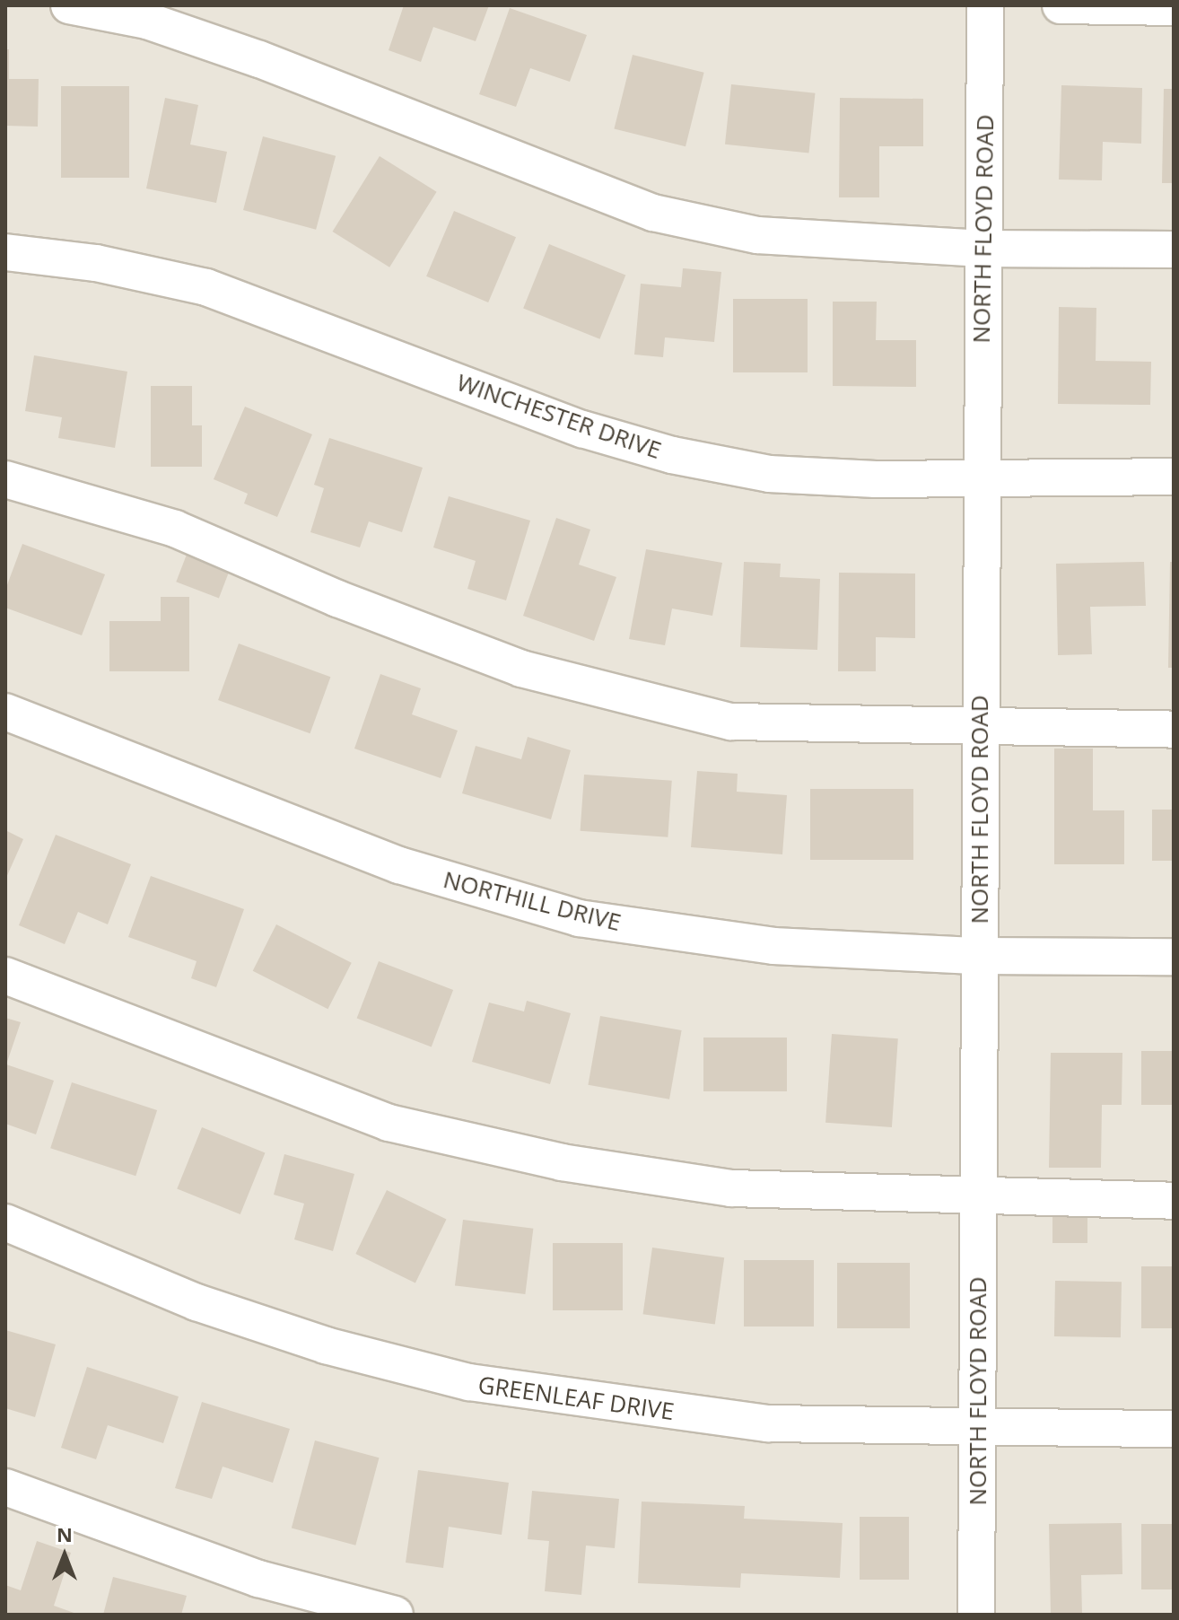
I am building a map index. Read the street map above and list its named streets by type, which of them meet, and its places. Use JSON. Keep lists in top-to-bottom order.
{
  "streets": {
    "street": [
      "NORTH FLOYD ROAD",
      "WINCHESTER DRIVE",
      "NORTHILL DRIVE",
      "GREENLEAF DRIVE"
    ]
  },
  "crossings": [
    ["NORTH FLOYD ROAD", "WINCHESTER DRIVE"],
    ["NORTH FLOYD ROAD", "NORTHILL DRIVE"],
    ["NORTH FLOYD ROAD", "GREENLEAF DRIVE"]
  ],
  "north": "top"
}
